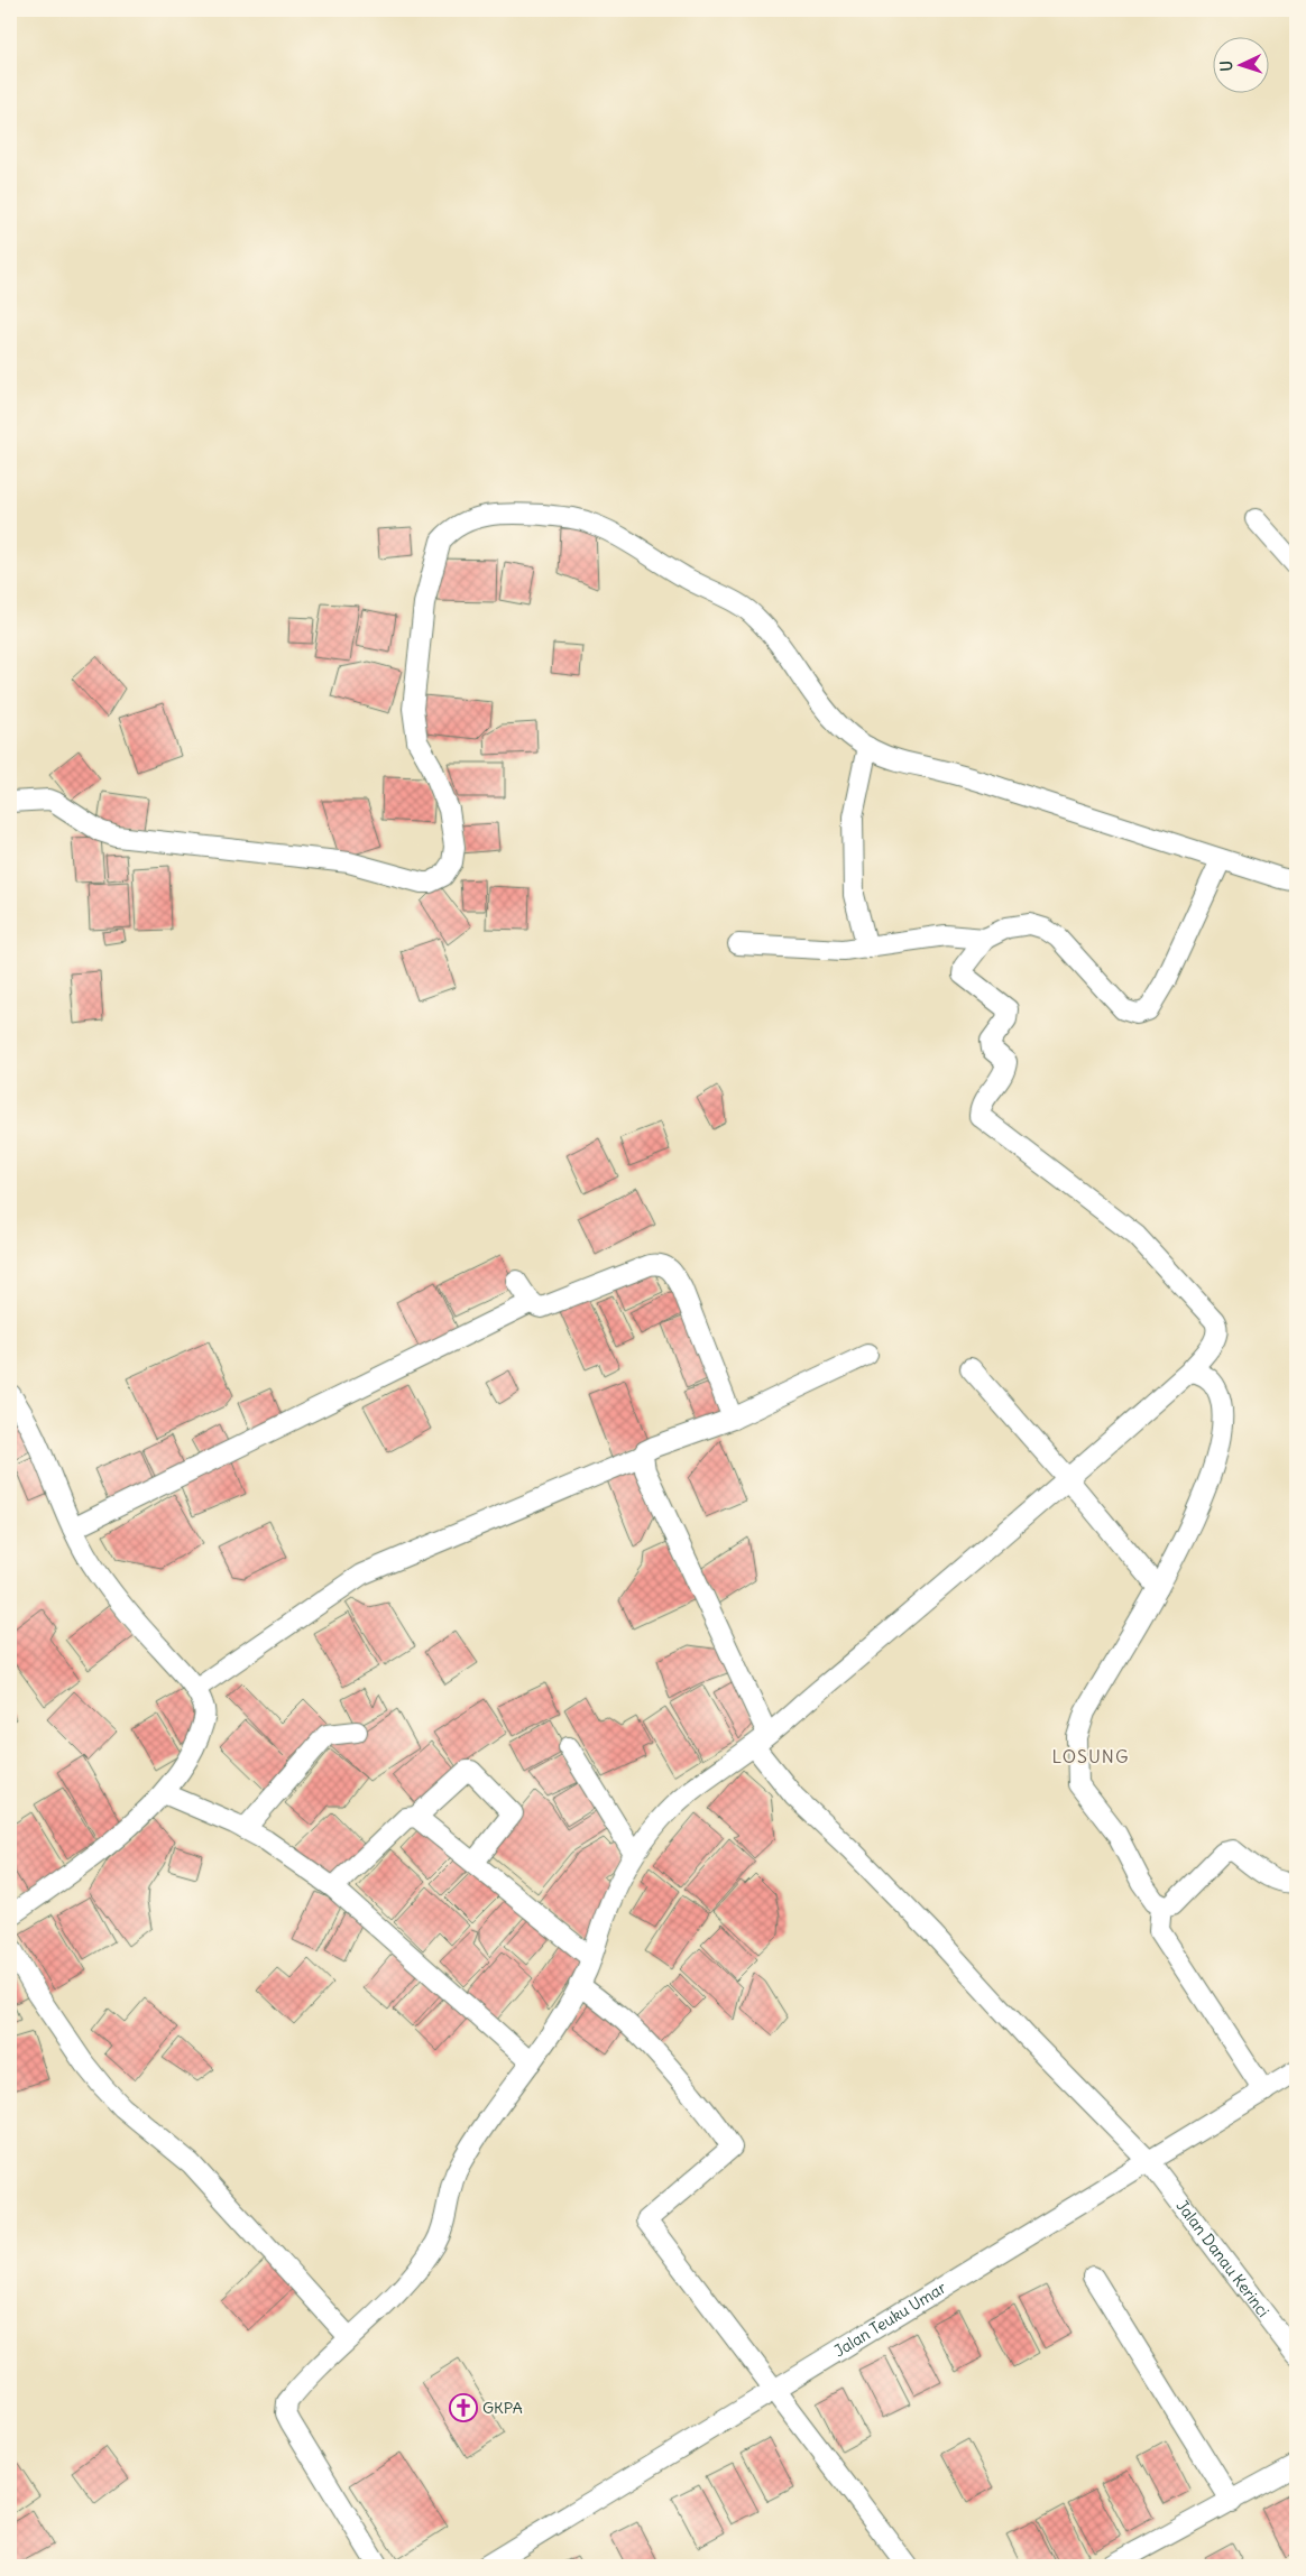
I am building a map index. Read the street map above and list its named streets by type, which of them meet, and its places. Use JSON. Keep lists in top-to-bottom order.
{
  "streets": {
    "street": ["Jalan Danau Kerinci", "Jalan Teuku Umar"]
  },
  "crossings": [
    ["Jalan Danau Kerinci", "Jalan Teuku Umar"]
  ],
  "districts": ["LOSUNG"],
  "places": {
    "church": ["GKPA"]
  },
  "north": "left"
}
